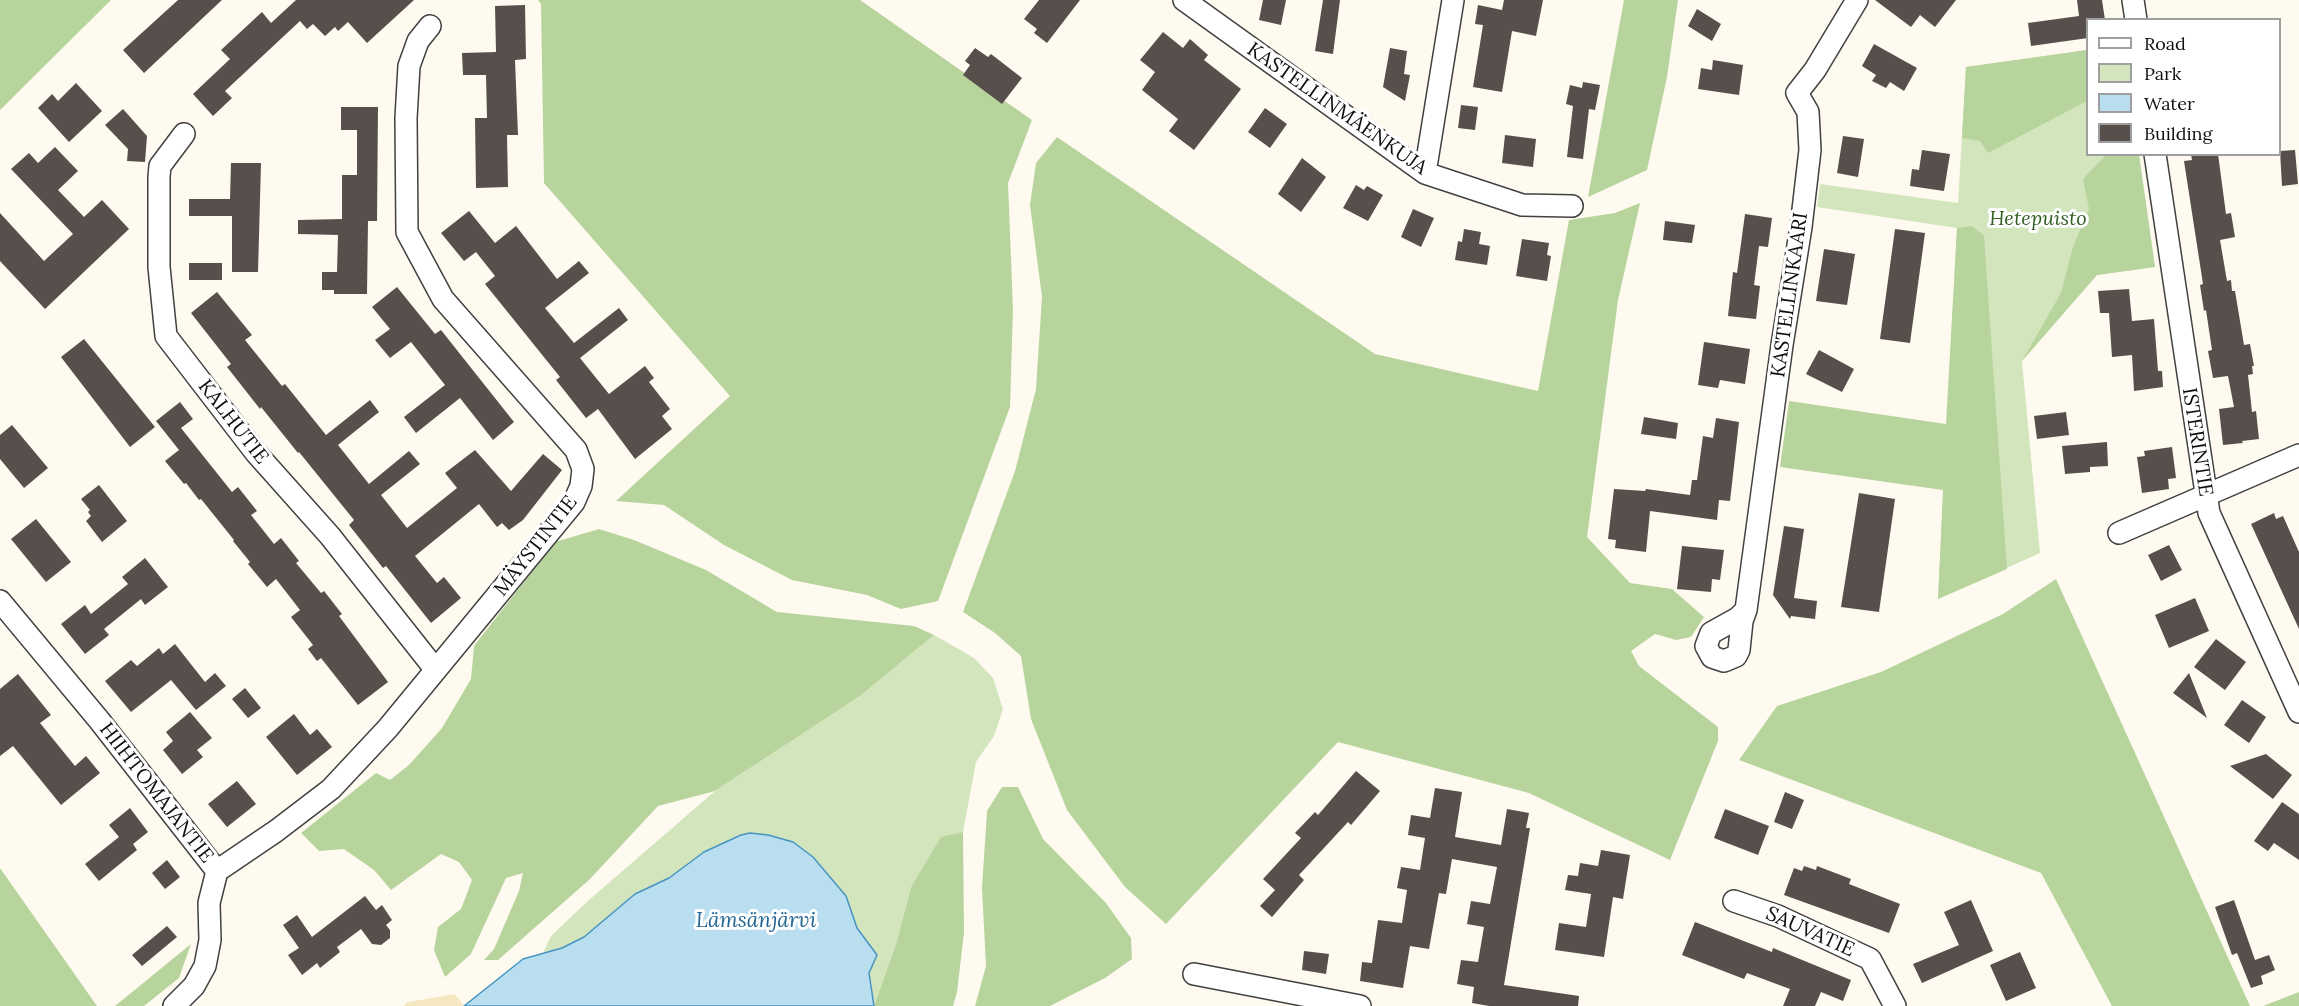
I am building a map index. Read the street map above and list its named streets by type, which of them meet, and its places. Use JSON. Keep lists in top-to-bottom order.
{
  "streets": {
    "street": [
      "KASTELLINMÄENKUJA",
      "KASTELLINKAARI",
      "KALHUTIE",
      "ISTERINTIE",
      "MÄYSTINTIE",
      "HIIHTOMAJANTIE",
      "SAUVATIE"
    ]
  },
  "crossings": [
    ["KALHUTIE", "MÄYSTINTIE"],
    ["MÄYSTINTIE", "HIIHTOMAJANTIE"]
  ],
  "water": ["Lämsänjärvi"],
  "parks": ["Hetepuisto"],
  "legend": [
    "Road",
    "Park",
    "Water",
    "Building"
  ]
}
